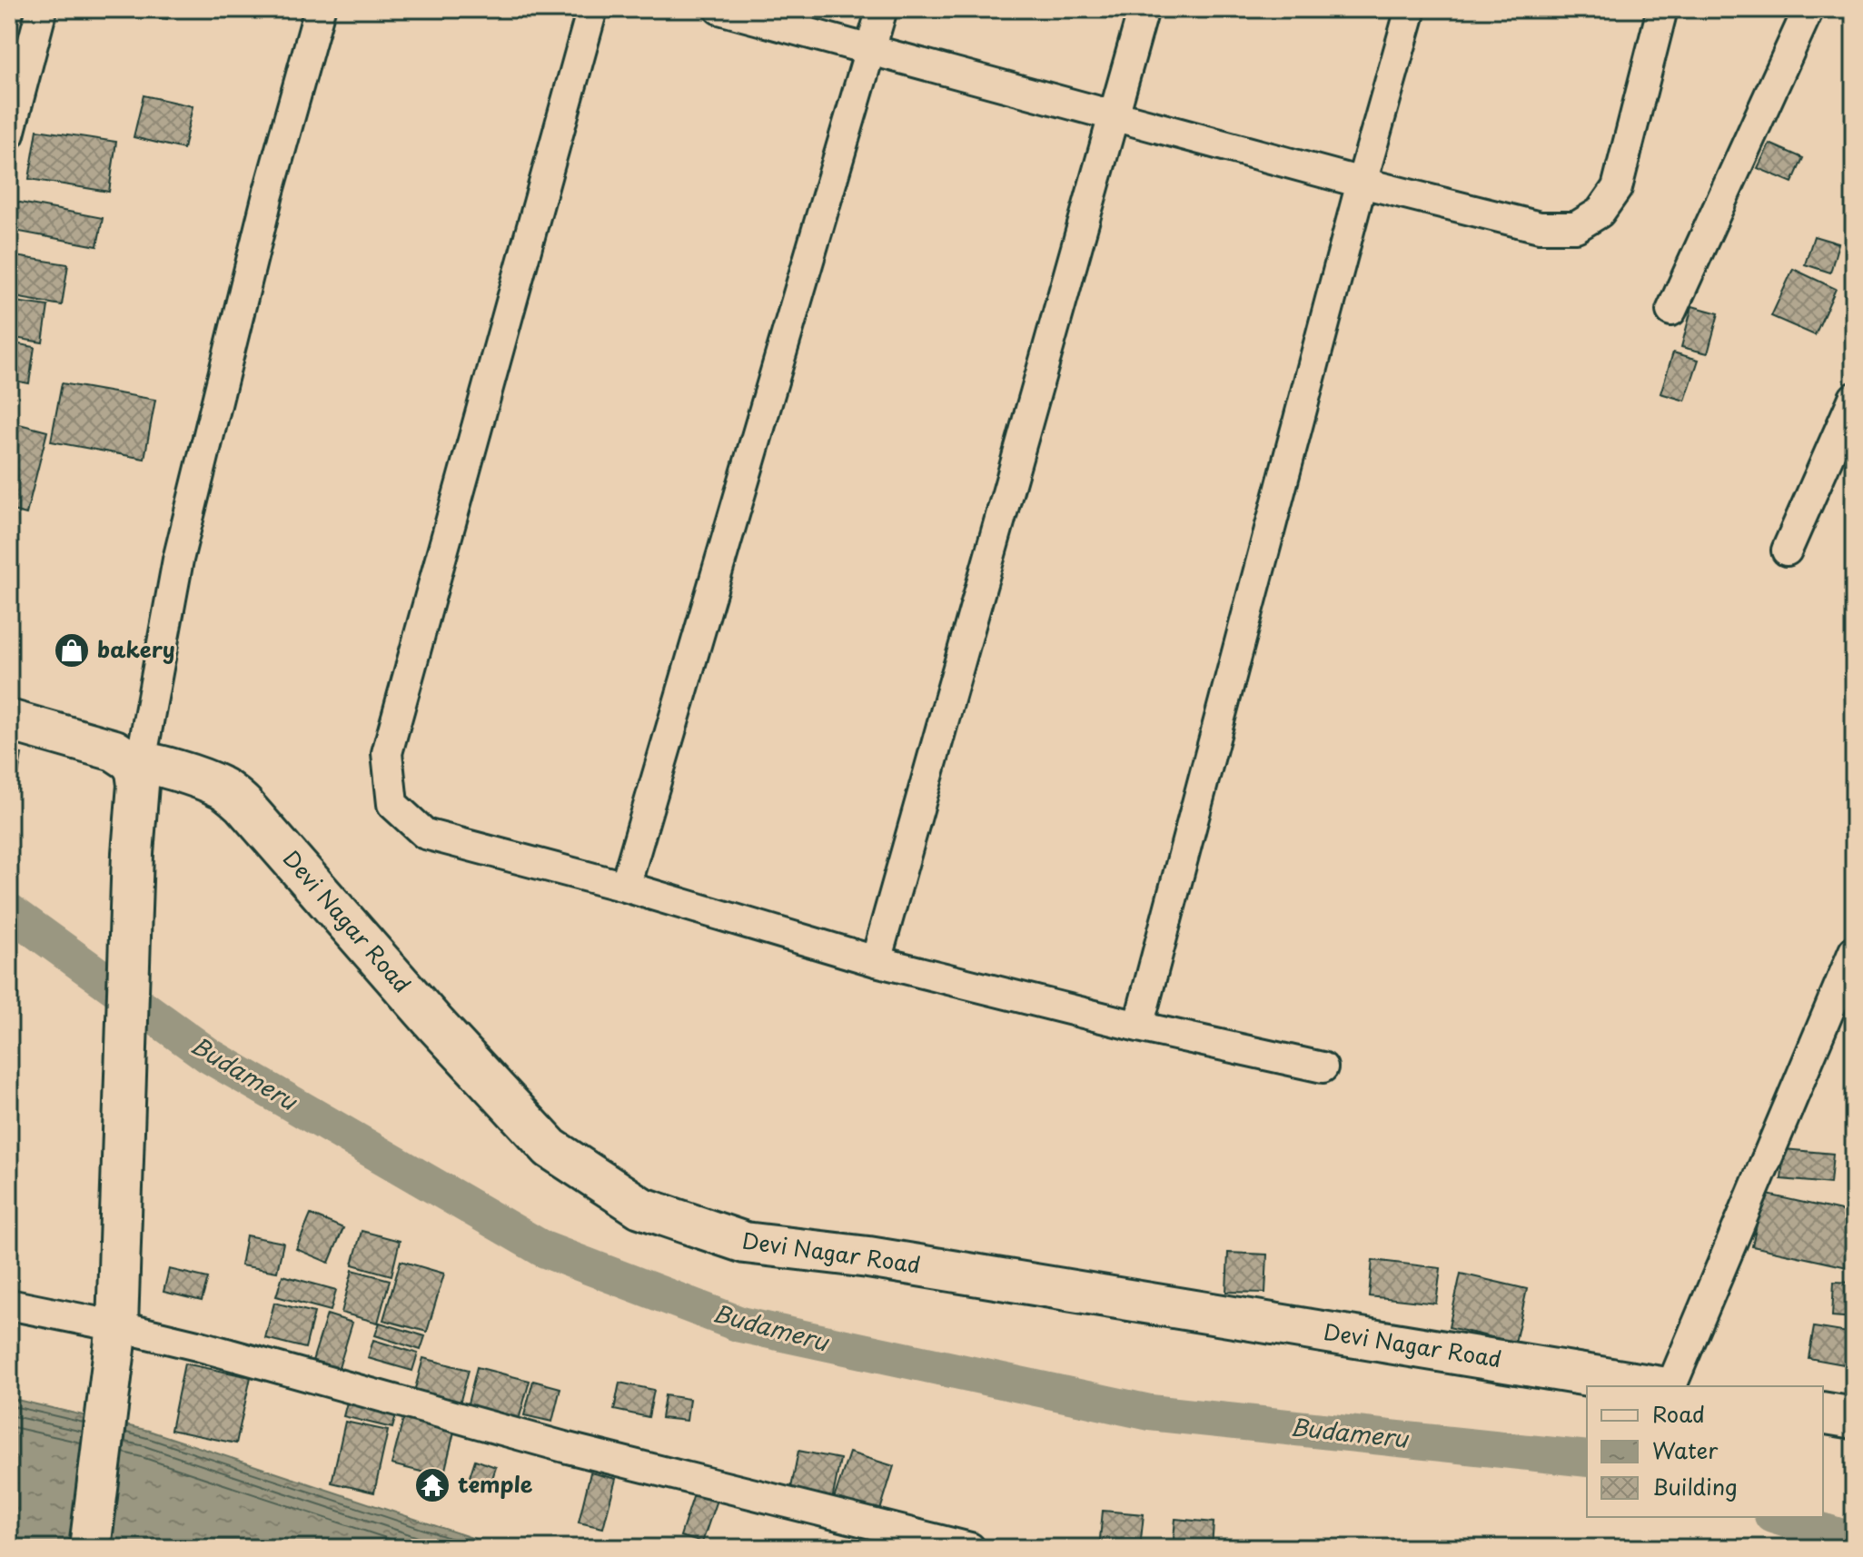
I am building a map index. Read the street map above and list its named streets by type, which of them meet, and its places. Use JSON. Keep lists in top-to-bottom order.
{
  "streets": {
    "street": ["Devi Nagar Road"]
  },
  "water": ["Budameru"],
  "places": {
    "shop": ["bakery"],
    "temple": ["temple"]
  },
  "legend": ["Road", "Water", "Building"]
}
